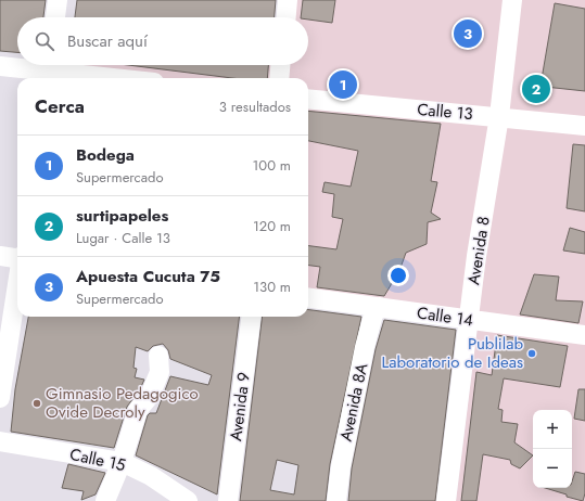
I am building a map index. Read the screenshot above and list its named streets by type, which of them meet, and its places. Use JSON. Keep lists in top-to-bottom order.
{
  "streets": {
    "street": [
      "Calle 13",
      "Avenida 8",
      "Calle 14",
      "Avenida 8A",
      "Avenida 9",
      "Calle 15"
    ]
  },
  "crossings": [
    ["Calle 13", "Avenida 8"],
    ["Avenida 8", "Calle 14"],
    ["Calle 14", "Avenida 8A"]
  ],
  "places": ["Publilab Laboratorio de Ideas", "Gimnasio Pedagogico Ovide Decroly"],
  "page": {
    "pins": ["3", "1", "2"],
    "search": "Buscar aquí",
    "heading": ["Cerca", "3 resultados"],
    "list": [
      {
        "mark": "1",
        "name": "Bodega",
        "note": "Supermercado",
        "value": "100 m"
      },
      {
        "mark": "2",
        "name": "surtipapeles",
        "note": "Lugar · Calle 13",
        "value": "120 m"
      },
      {
        "mark": "3",
        "name": "Apuesta Cucuta 75",
        "note": "Supermercado",
        "value": "130 m"
      }
    ],
    "map_buttons": ["+", "−"]
  }
}
